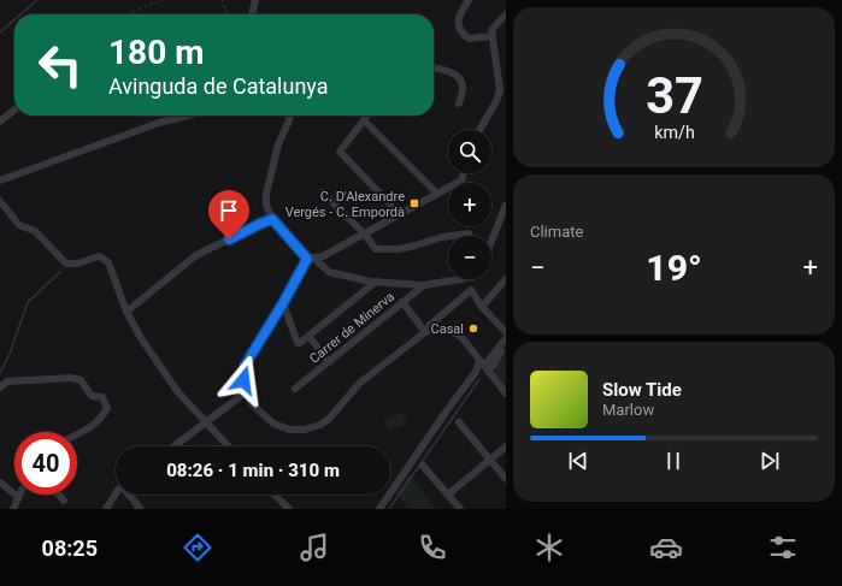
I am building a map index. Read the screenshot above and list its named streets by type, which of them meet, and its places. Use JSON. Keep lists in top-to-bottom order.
{
  "streets": {
    "street": ["Carrer de Minerva"]
  },
  "places": {
    "transit": ["C. D'Alexandre Vergés - C. Empordà"],
    "other": ["Casal"]
  },
  "page": {
    "turn": ["180 m", "Avinguda de Catalunya"],
    "map_buttons": ["+", "−"],
    "tile": "Climate",
    "heat": ["−", "19°", "+"],
    "song": ["Slow Tide", "Marlow"],
    "limit": "40",
    "trip": "08:26 · 1 min · 310 m",
    "tabs": "08:25",
    "gauge": ["37", "km/h"]
  }
}
